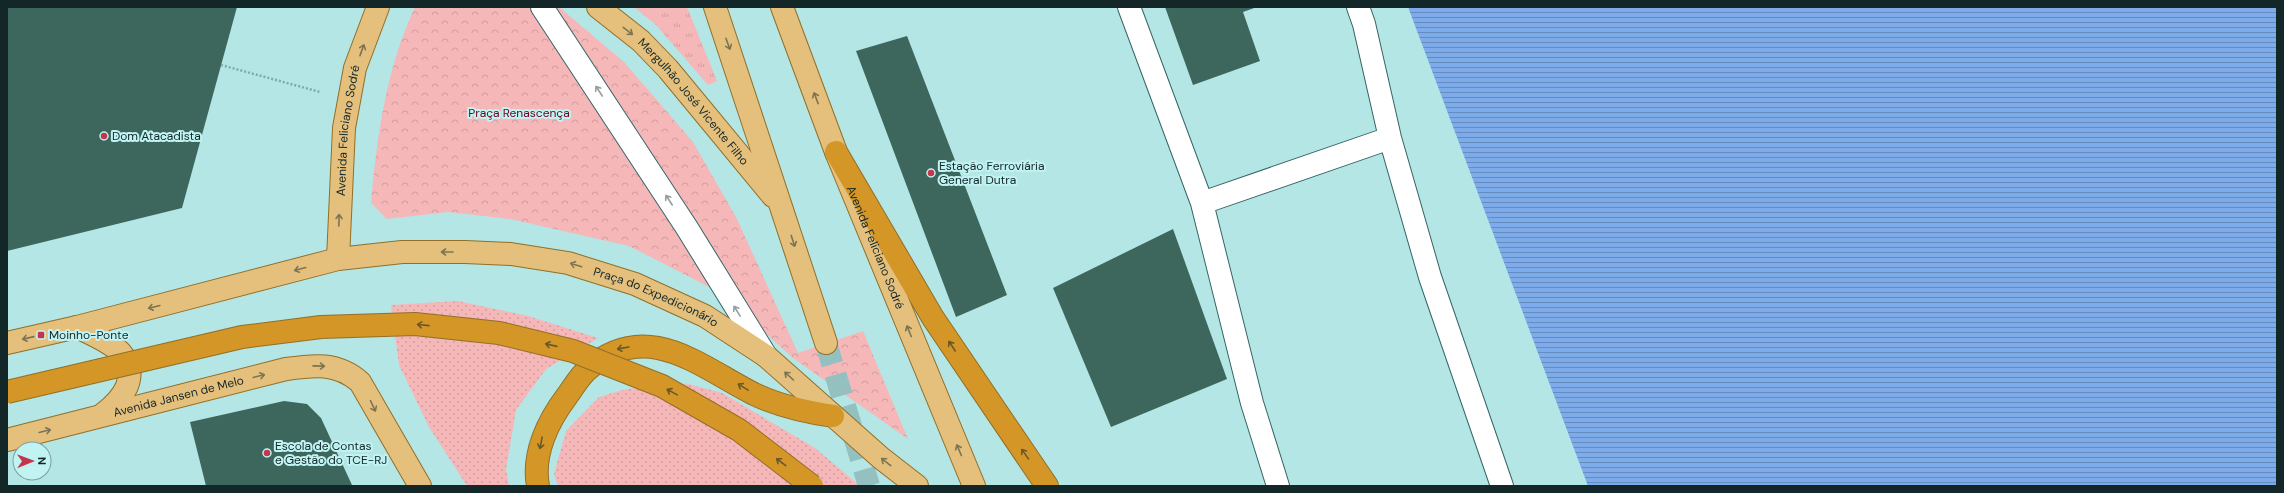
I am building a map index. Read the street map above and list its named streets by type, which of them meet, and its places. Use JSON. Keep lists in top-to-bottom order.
{
  "streets": {
    "main road": [
      "Mergulhão José Vicente Filho",
      "Avenida Feliciano Sodré",
      "Praça do Expedicionário",
      "Avenida Jansen de Melo"
    ]
  },
  "crossings": [
    ["Avenida Feliciano Sodré", "Praça do Expedicionário"]
  ],
  "one_way": ["Mergulhão José Vicente Filho", "Avenida Feliciano Sodré", "Praça do Expedicionário"],
  "parks": ["Praça Renascença"],
  "places": {
    "other": ["Dom Atacadista", "Estação Ferroviária General Dutra", "Escola de Contas e Gestão do TCE-RJ"],
    "transit": ["Moinho-Ponte"]
  },
  "north": "right"
}
